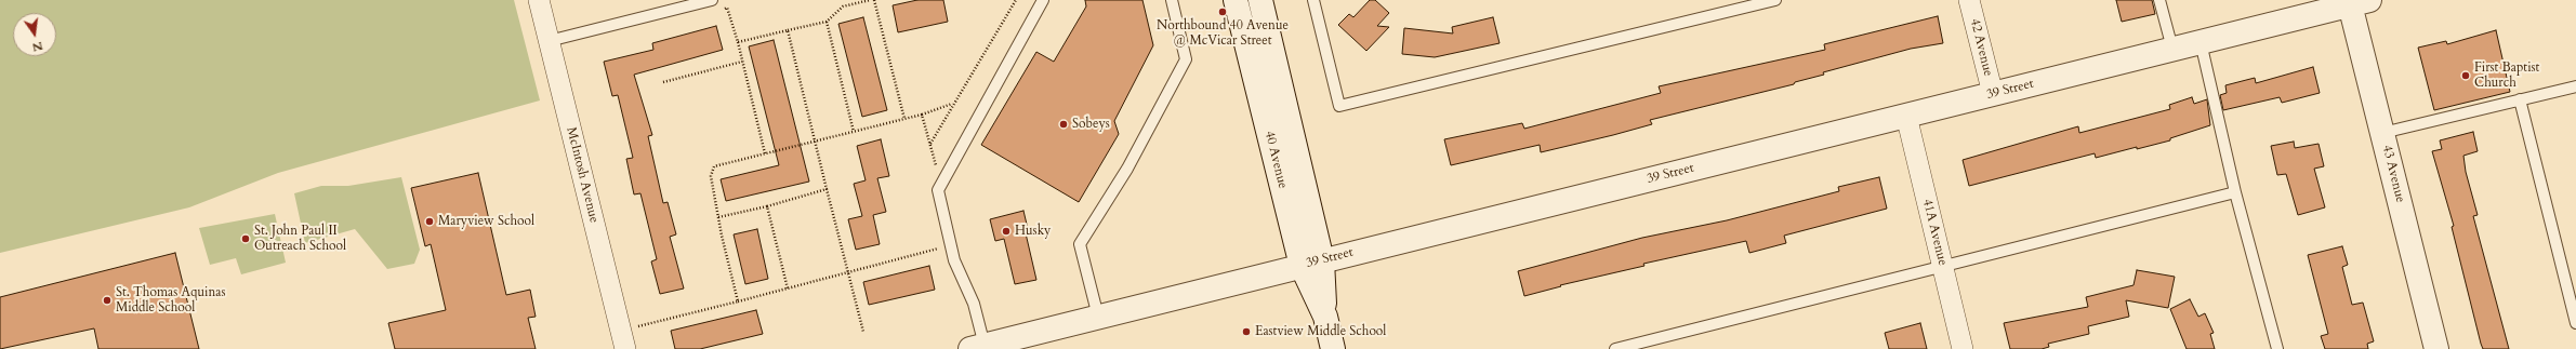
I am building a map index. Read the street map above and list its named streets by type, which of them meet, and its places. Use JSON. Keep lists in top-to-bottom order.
{
  "streets": {
    "street": [
      "42 Avenue",
      "39 Street",
      "40 Avenue",
      "43 Avenue",
      "McIntosh Avenue",
      "41A Avenue"
    ]
  },
  "crossings": [
    ["42 Avenue", "39 Street"],
    ["39 Street", "40 Avenue"],
    ["39 Street", "43 Avenue"],
    ["39 Street", "41A Avenue"]
  ],
  "places": [
    "Northbound 40 Avenue @ McVicar Street",
    "First Baptist Church",
    "Sobeys",
    "Maryview School",
    "Husky",
    "St. John Paul II Outreach School",
    "St. Thomas Aquinas Middle School",
    "Eastview Middle School"
  ],
  "north": "bottom"
}
